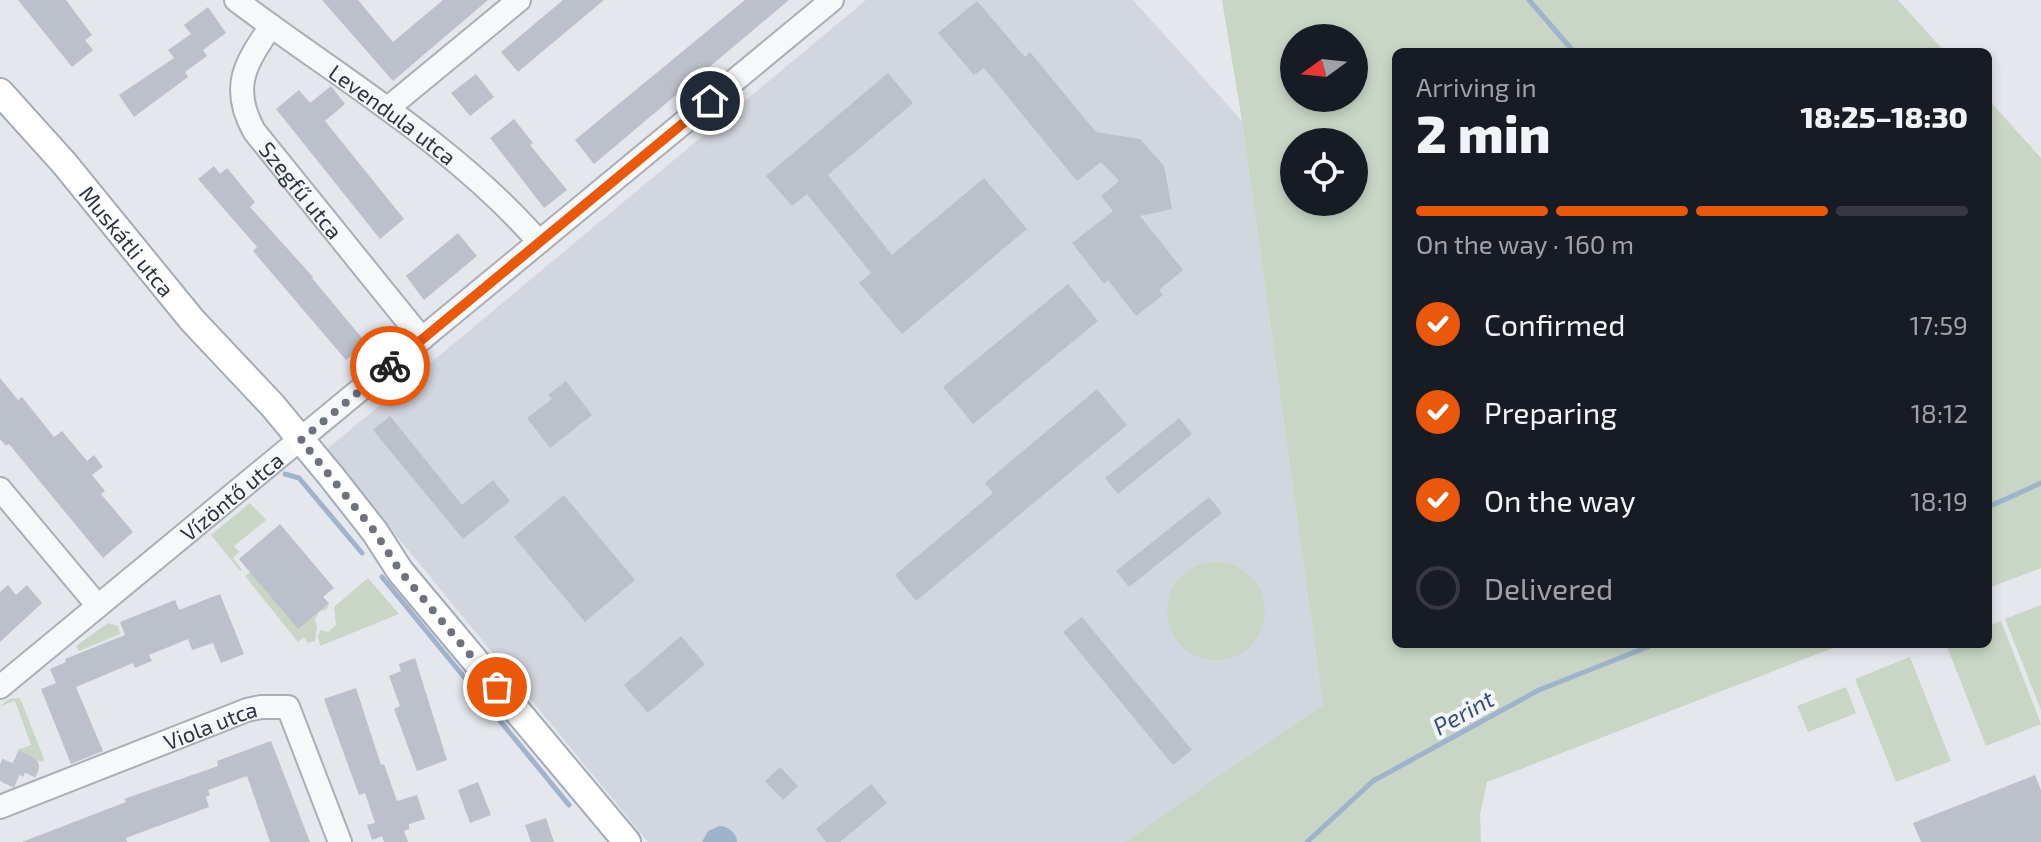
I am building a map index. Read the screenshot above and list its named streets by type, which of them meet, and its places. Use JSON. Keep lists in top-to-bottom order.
{
  "streets": {
    "main road": ["Muskátli utca"],
    "street": [
      "Levendula utca",
      "Szegfű utca",
      "Vízöntő utca",
      "Viola utca"
    ]
  },
  "crossings": [
    ["Levendula utca", "Szegfű utca"],
    ["Levendula utca", "Vízöntő utca"],
    ["Szegfű utca", "Vízöntő utca"],
    ["Muskátli utca", "Vízöntő utca"]
  ],
  "water": ["Perint"],
  "north": "left",
  "page": {
    "heading": ["2 min", "Arriving in", "18:25–18:30"],
    "bar": "On the way · 160 m",
    "list": [
      ["Confirmed", "17:59"],
      ["Preparing", "18:12"],
      ["On the way", "18:19"],
      "Delivered"
    ]
  }
}
